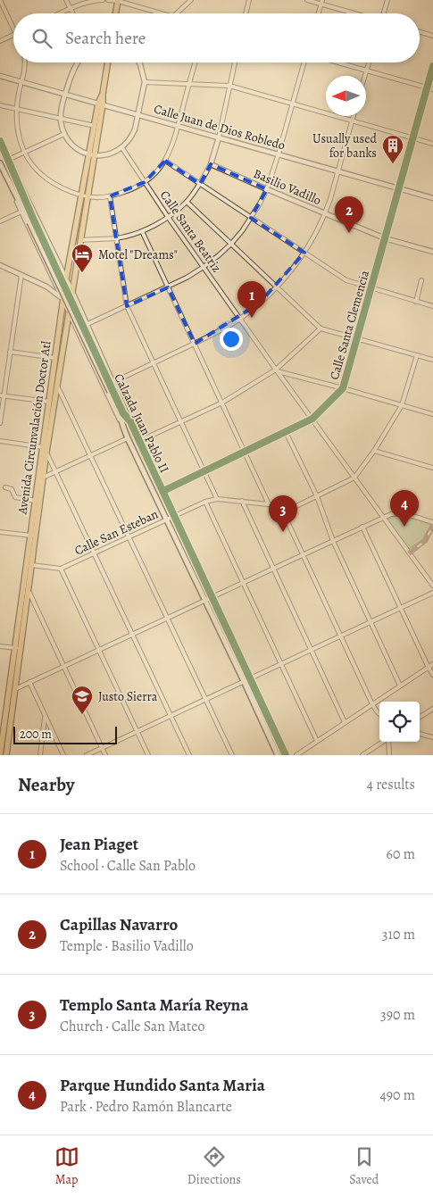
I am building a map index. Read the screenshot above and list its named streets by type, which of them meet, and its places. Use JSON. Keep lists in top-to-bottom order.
{
  "streets": {
    "main road": ["Calzada Juan Pablo II", "Avenida Circunvalación Doctor Atl"],
    "street": [
      "Calle Juan de Dios Robledo",
      "Basilio Vadillo",
      "Calle Santa Beatriz",
      "Calle Santa Clemencia",
      "Calle San Esteban"
    ]
  },
  "crossings": [
    ["Calle Juan de Dios Robledo", "Calle Santa Clemencia"],
    ["Calle Juan de Dios Robledo", "Avenida Circunvalación Doctor Atl"],
    ["Basilio Vadillo", "Calle Santa Clemencia"],
    ["Calle Santa Beatriz", "Calle Santa Clemencia"],
    ["Calle Santa Beatriz", "Calle San Esteban"],
    ["Calle Santa Clemencia", "Calzada Juan Pablo II"],
    ["Calzada Juan Pablo II", "Avenida Circunvalación Doctor Atl"],
    ["Calzada Juan Pablo II", "Calle San Esteban"]
  ],
  "places": {
    "building": ["Usually used for banks"],
    "hotel": ["Motel \"Dreams\""],
    "school or university": ["Justo Sierra"]
  },
  "scale_bar": "200 m",
  "north": "left",
  "page": {
    "search": "Search here",
    "pins": [
      "2",
      "1",
      "4",
      "3"
    ],
    "scale": "200 m",
    "heading": ["Nearby", "4 results"],
    "list": [
      {
        "mark": "1",
        "name": "Jean Piaget",
        "note": "School · Calle San Pablo",
        "value": "60 m"
      },
      {
        "mark": "2",
        "name": "Capillas Navarro",
        "note": "Temple · Basilio Vadillo",
        "value": "310 m"
      },
      {
        "mark": "3",
        "name": "Templo Santa María Reyna",
        "note": "Church · Calle San Mateo",
        "value": "390 m"
      },
      {
        "mark": "4",
        "name": "Parque Hundido Santa Maria",
        "note": "Park · Pedro Ramón Blancarte",
        "value": "490 m"
      }
    ],
    "nav": ["Map", "Directions", "Saved"]
  }
}
